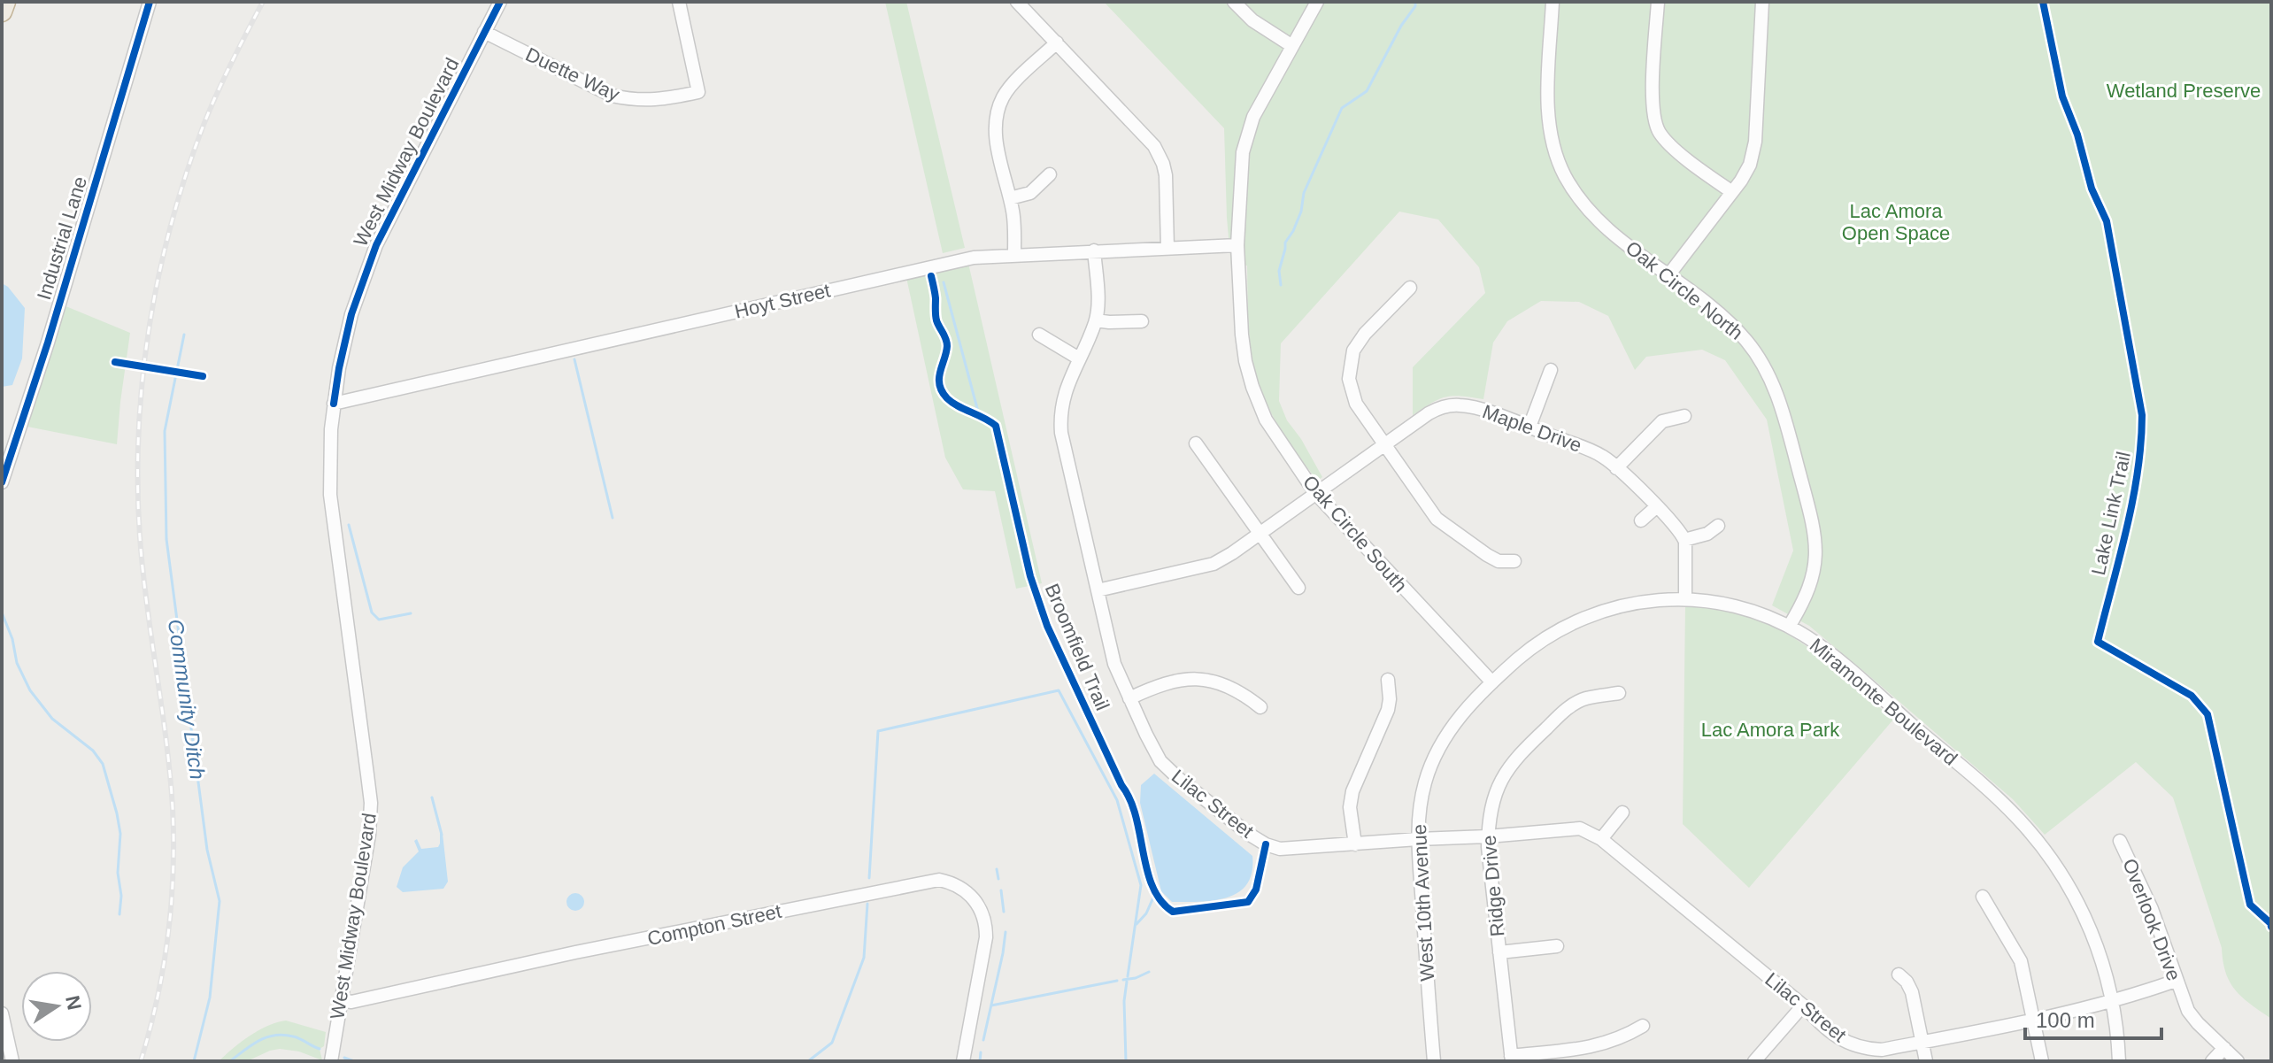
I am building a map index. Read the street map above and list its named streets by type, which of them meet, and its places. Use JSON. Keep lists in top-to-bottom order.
{
  "streets": {
    "street": [
      "Duette Way",
      "West Midway Boulevard",
      "Industrial Lane",
      "Oak Circle North",
      "Hoyt Street",
      "Maple Drive",
      "Oak Circle South",
      "Miramonte Boulevard",
      "Lilac Street",
      "Ridge Drive",
      "West 10th Avenue",
      "Overlook Drive",
      "Compton Street"
    ],
    "cycle path": ["Lake Link Trail", "Broomfield Trail"]
  },
  "crossings": [
    ["Duette Way", "West Midway Boulevard"],
    ["West Midway Boulevard", "Hoyt Street"],
    ["West Midway Boulevard", "Compton Street"],
    ["Oak Circle North", "Miramonte Boulevard"],
    ["Hoyt Street", "Oak Circle South"],
    ["Hoyt Street", "Lilac Street"],
    ["Maple Drive", "Oak Circle South"],
    ["Maple Drive", "Lilac Street"],
    ["Oak Circle South", "Miramonte Boulevard"],
    ["Oak Circle South", "West 10th Avenue"],
    ["Miramonte Boulevard", "Lilac Street"],
    ["Miramonte Boulevard", "West 10th Avenue"],
    ["Lilac Street", "Ridge Drive"],
    ["Lilac Street", "West 10th Avenue"],
    ["Lilac Street", "Overlook Drive"]
  ],
  "water": ["Community Ditch"],
  "parks": ["Wetland Preserve", "Lac Amora Open Space", "Lac Amora Park"],
  "scale_bar": "100 m",
  "north": "right"
}
